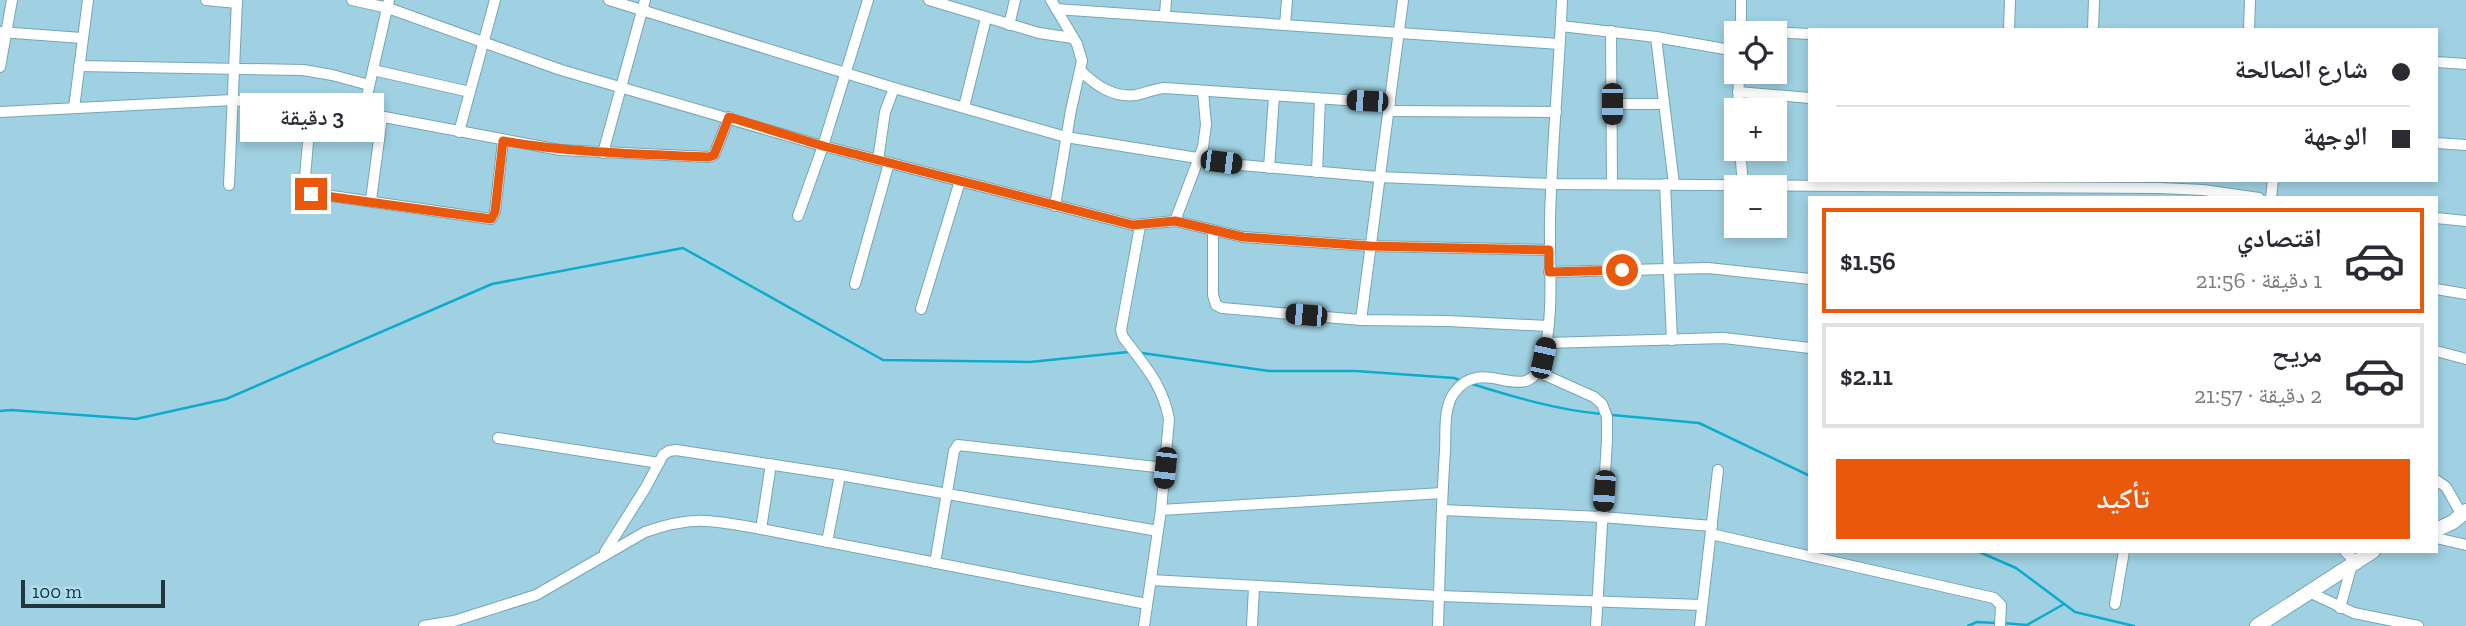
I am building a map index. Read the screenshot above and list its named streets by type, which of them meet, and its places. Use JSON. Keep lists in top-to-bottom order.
{
  "scale_bar": "100 m",
  "page": {
    "map_buttons": ["+", "−"],
    "banner": ["شارع الصالحة", "الوجهة"],
    "bubble": "3 دقيقة",
    "list": [
      {
        "name": "اقتصادي",
        "note": "1 دقيقة · 21:56",
        "value": "$1.56"
      },
      {
        "name": "مريح",
        "note": "2 دقيقة · 21:57",
        "value": "$2.11"
      }
    ],
    "buttons": "تأكيد",
    "scale": "100 m"
  }
}
